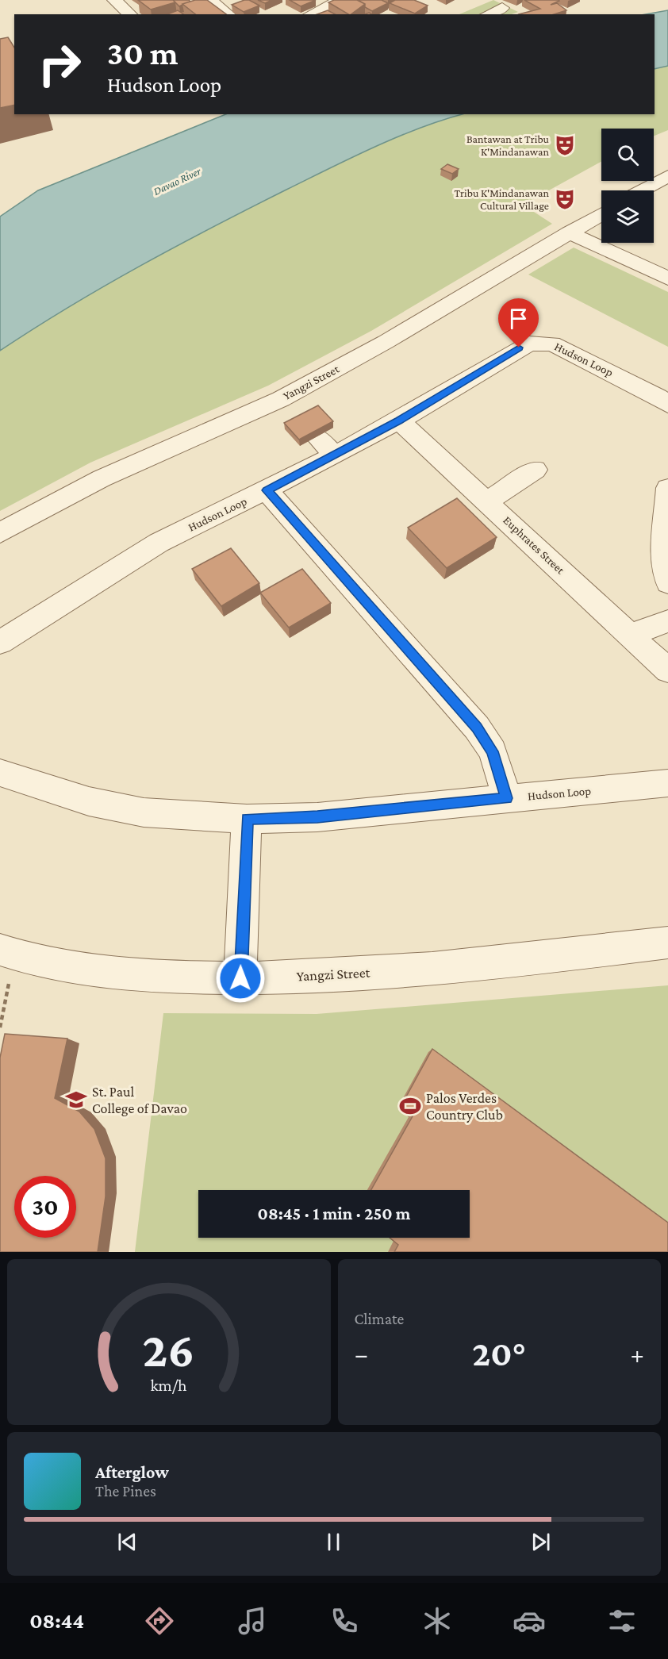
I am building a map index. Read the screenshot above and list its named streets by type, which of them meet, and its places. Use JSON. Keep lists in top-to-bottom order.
{
  "streets": {
    "street": ["Hudson Loop", "Yangzi Street", "Euphrates Street"]
  },
  "crossings": [
    ["Hudson Loop", "Euphrates Street"]
  ],
  "water": ["Davao River"],
  "places": {
    "theatre": ["Bantawan at Tribu K'Mindanawan", "Tribu K'Mindanawan Cultural Village"],
    "school or university": ["St. Paul College of Davao"],
    "sports": ["Palos Verdes Country Club"]
  },
  "page": {
    "turn": ["30 m", "Hudson Loop"],
    "limit": "30",
    "trip": "08:45 · 1 min · 250 m",
    "tile": "Climate",
    "heat": ["−", "20°", "+"],
    "song": ["Afterglow", "The Pines"],
    "tabs": "08:44",
    "gauge": ["26", "km/h"]
  }
}
